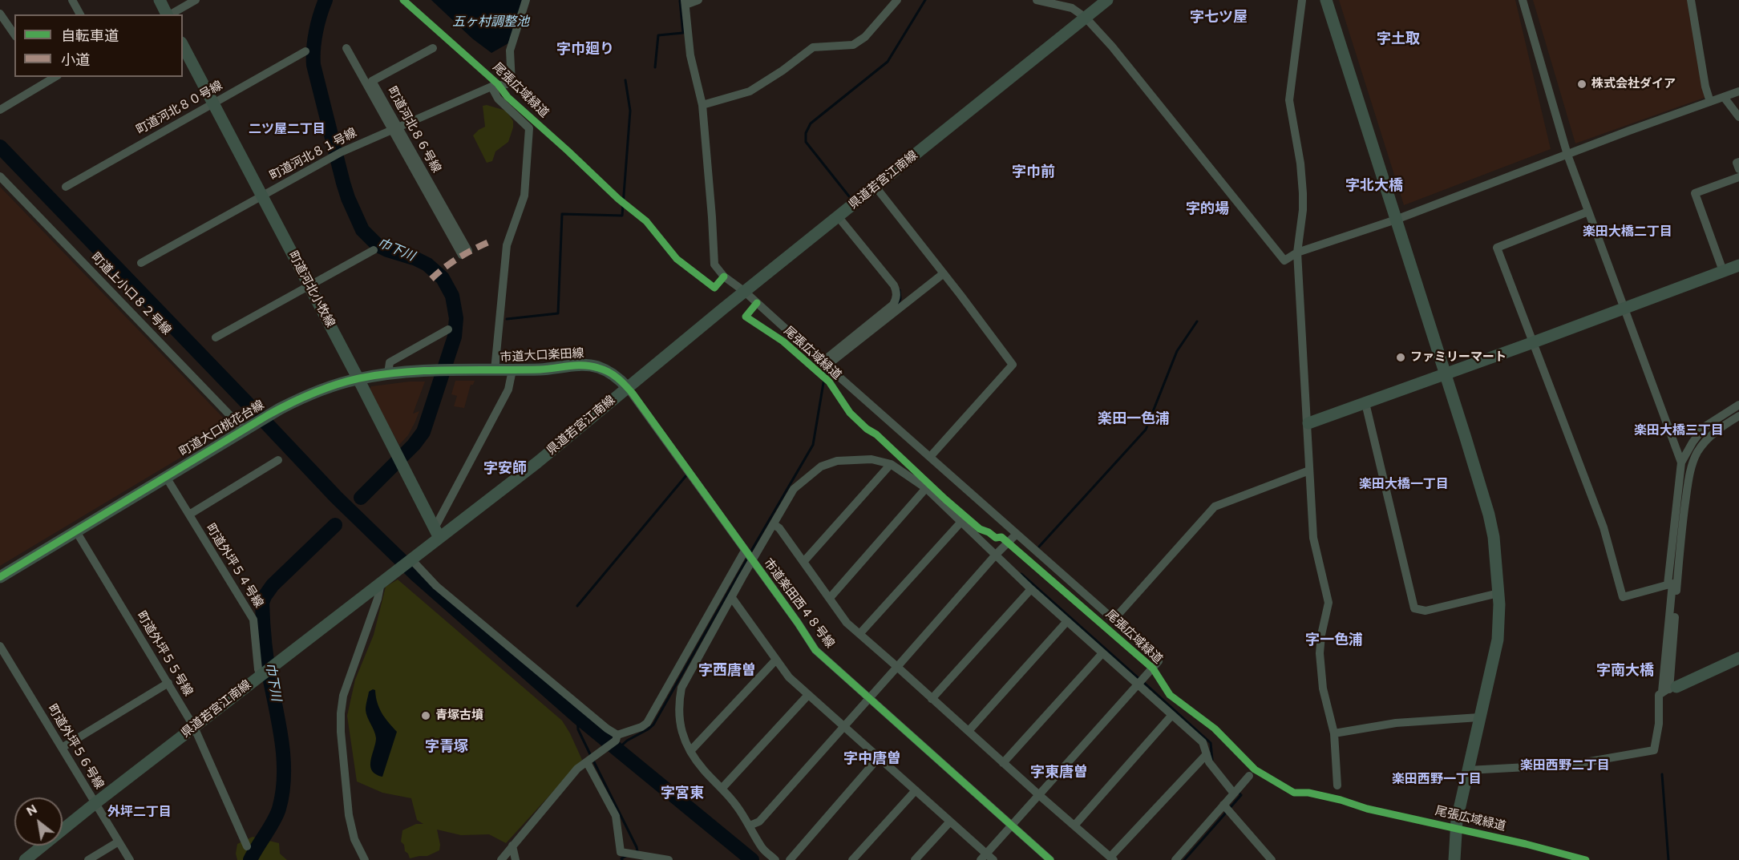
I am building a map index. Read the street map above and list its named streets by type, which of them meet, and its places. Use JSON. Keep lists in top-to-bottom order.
{
  "streets": {
    "street": [
      "町道河北８０号線",
      "町道河北８６号線",
      "町道河北８１号線",
      "県道若宮江南線",
      "町道河北小牧線",
      "町道上小口８２号線",
      "市道大口楽田線",
      "町道大口桃花台線",
      "町道外坪５４号線",
      "市道楽田西４８号線",
      "町道外坪５５号線",
      "町道外坪５６号線"
    ],
    "cycle path": ["尾張広域緑道"]
  },
  "crossings": [
    ["町道河北８０号線", "町道河北小牧線"],
    ["町道河北８６号線", "町道河北８１号線"],
    ["町道河北８１号線", "町道河北小牧線"],
    ["県道若宮江南線", "町道河北小牧線"],
    ["県道若宮江南線", "市道大口楽田線"],
    ["県道若宮江南線", "町道外坪５４号線"],
    ["県道若宮江南線", "市道楽田西４８号線"],
    ["県道若宮江南線", "町道外坪５５号線"],
    ["県道若宮江南線", "町道外坪５６号線"],
    ["町道河北小牧線", "町道大口桃花台線"],
    ["町道上小口８２号線", "町道大口桃花台線"],
    ["市道大口楽田線", "町道大口桃花台線"],
    ["市道大口楽田線", "市道楽田西４８号線"],
    ["町道大口桃花台線", "町道外坪５４号線"],
    ["町道大口桃花台線", "町道外坪５５号線"]
  ],
  "districts": [
    "字七ツ屋",
    "字土取",
    "字巾廻り",
    "二ツ屋二丁目",
    "字巾前",
    "字北大橋",
    "字的場",
    "楽田大橋二丁目",
    "楽田一色浦",
    "楽田大橋三丁目",
    "字安師",
    "楽田大橋一丁目",
    "字一色浦",
    "字西唐曽",
    "字南大橋",
    "字青塚",
    "字中唐曽",
    "楽田西野二丁目",
    "字東唐曽",
    "楽田西野一丁目",
    "字宮東",
    "外坪二丁目"
  ],
  "water": ["五ヶ村調整池", "巾下川"],
  "places": ["株式会社ダイア", "ファミリーマート", "青塚古墳"],
  "legend": ["自転車道", "小道"],
  "north": "top left"
}
